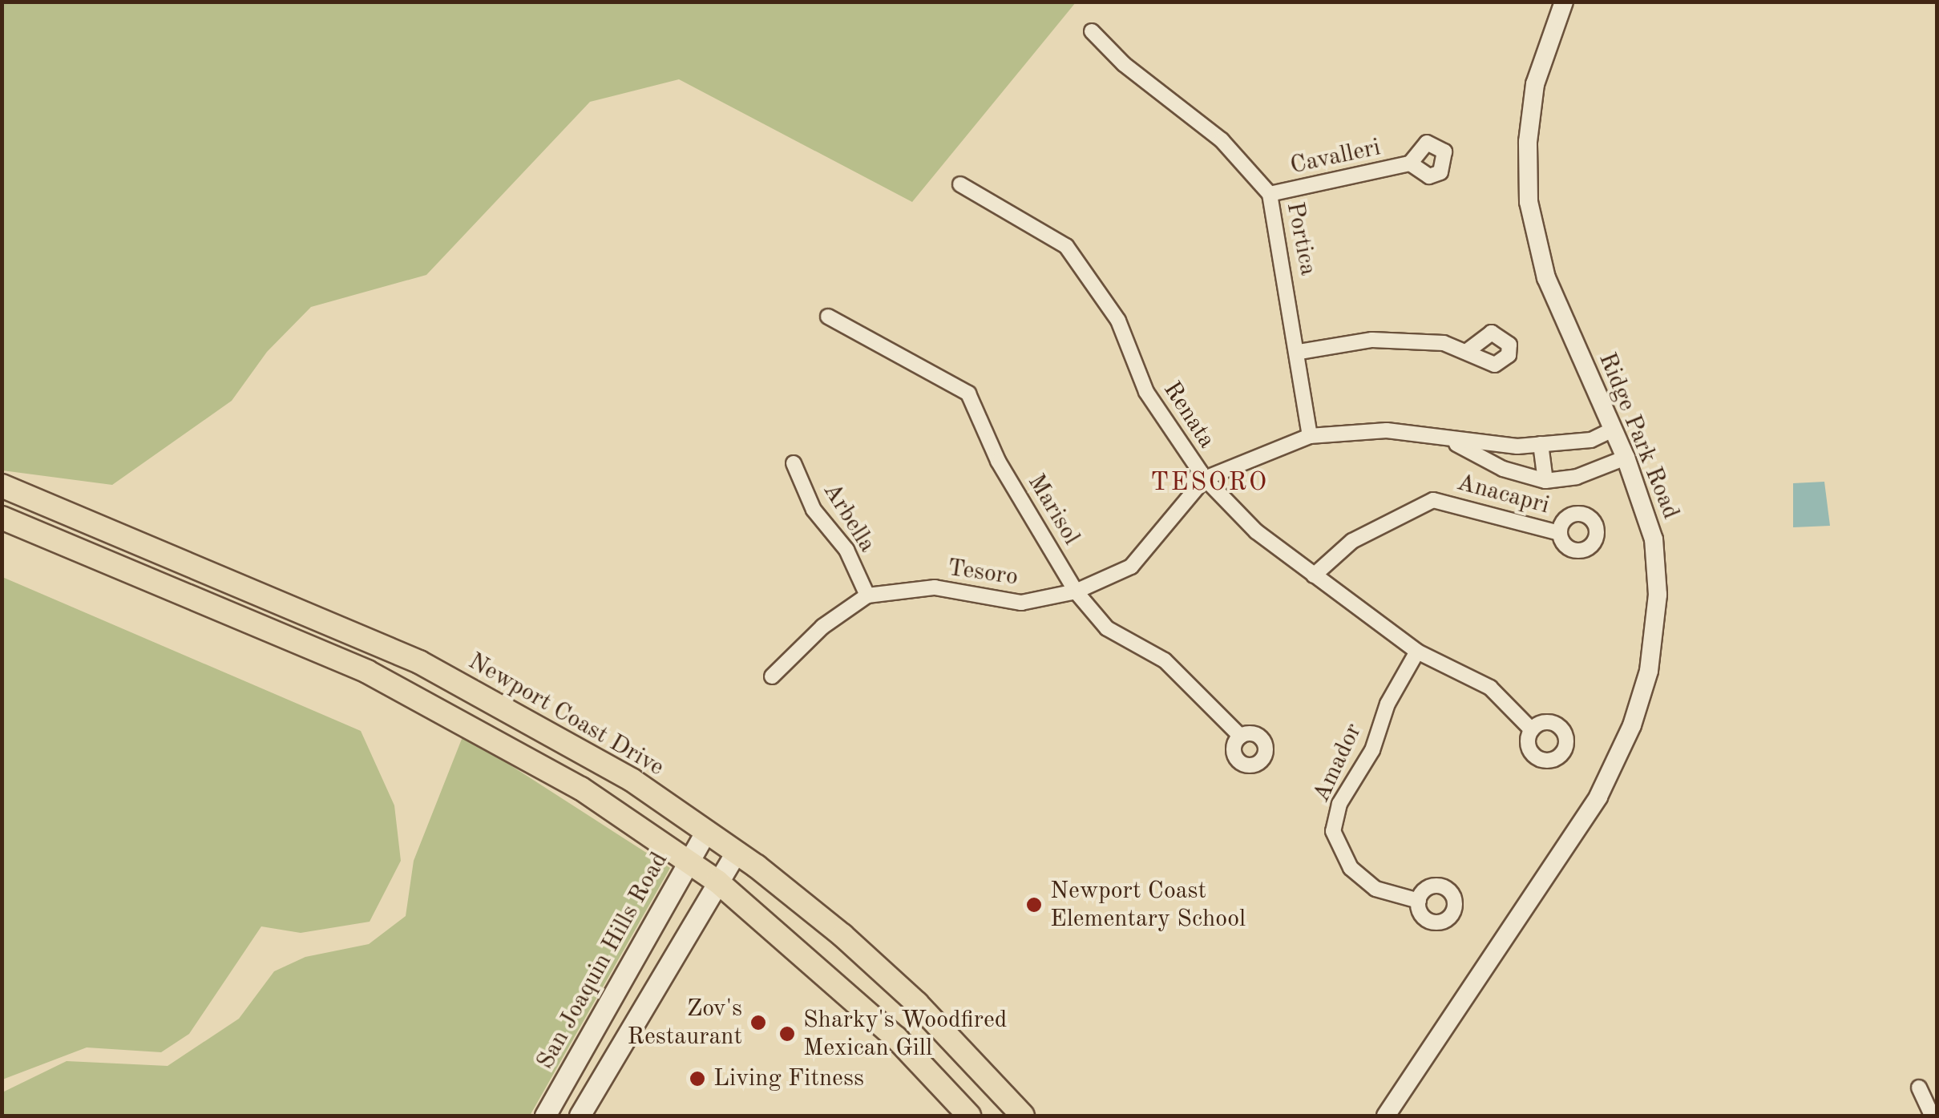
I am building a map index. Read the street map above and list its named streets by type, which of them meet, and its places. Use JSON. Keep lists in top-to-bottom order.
{
  "streets": {
    "main road": ["Newport Coast Drive", "San Joaquin Hills Road"],
    "street": [
      "Cavalleri",
      "Portica",
      "Renata",
      "Ridge Park Road",
      "Anacapri",
      "Marisol",
      "Arbella",
      "Tesoro",
      "Amador"
    ]
  },
  "crossings": [
    ["Cavalleri", "Portica"],
    ["Portica", "Tesoro"],
    ["Renata", "Anacapri"],
    ["Renata", "Tesoro"],
    ["Renata", "Amador"],
    ["Ridge Park Road", "Tesoro"],
    ["Marisol", "Tesoro"],
    ["Arbella", "Tesoro"],
    ["Newport Coast Drive", "San Joaquin Hills Road"]
  ],
  "districts": ["TESORO"],
  "places": [
    "Newport Coast Elementary School",
    "Zov's Restaurant",
    "Sharky's Woodfired Mexican Gill",
    "Living Fitness"
  ]
}
